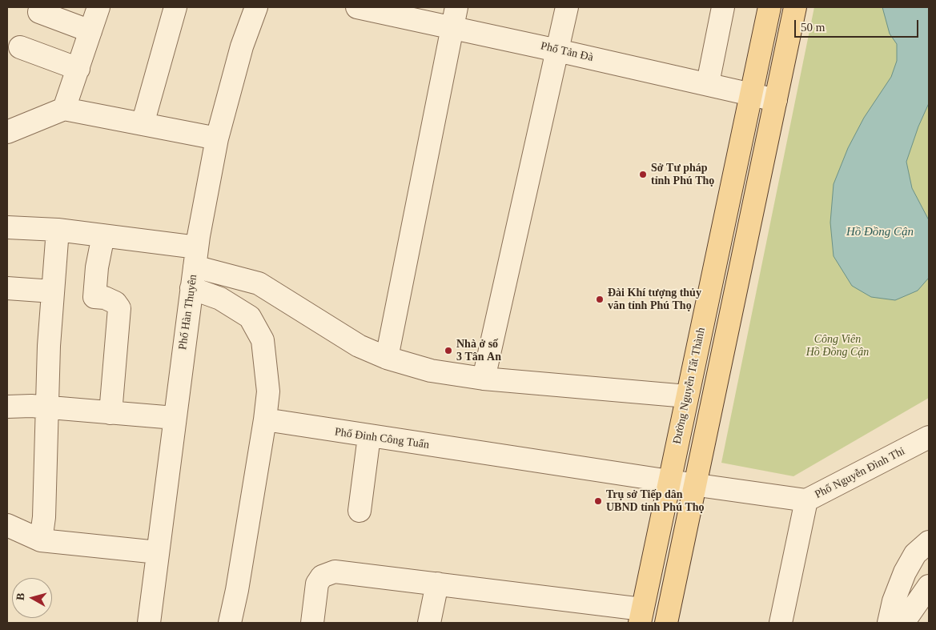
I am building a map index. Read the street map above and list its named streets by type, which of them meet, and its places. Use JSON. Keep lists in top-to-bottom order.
{
  "streets": {
    "main road": ["Đường Nguyễn Tất Thành"],
    "street": [
      "Phố Tản Đà",
      "Phố Hàn Thuyên",
      "Phố Đinh Công Tuấn",
      "Phố Nguyễn Đình Thi"
    ]
  },
  "crossings": [
    ["Phố Tản Đà", "Đường Nguyễn Tất Thành"],
    ["Đường Nguyễn Tất Thành", "Phố Đinh Công Tuấn"],
    ["Đường Nguyễn Tất Thành", "Phố Nguyễn Đình Thi"],
    ["Phố Đinh Công Tuấn", "Phố Nguyễn Đình Thi"]
  ],
  "water": ["Hồ Đồng Cận"],
  "parks": ["Công Viên Hồ Đồng Cận"],
  "places": [
    "Sở Tư pháp tỉnh Phú Thọ",
    "Đài Khí tượng thủy văn tỉnh Phú Thọ",
    "Nhà ở số 3 Tân An",
    "Trụ sở Tiếp dân UBND tỉnh Phú Thọ"
  ],
  "scale_bar": "50 m",
  "north": "left"
}
